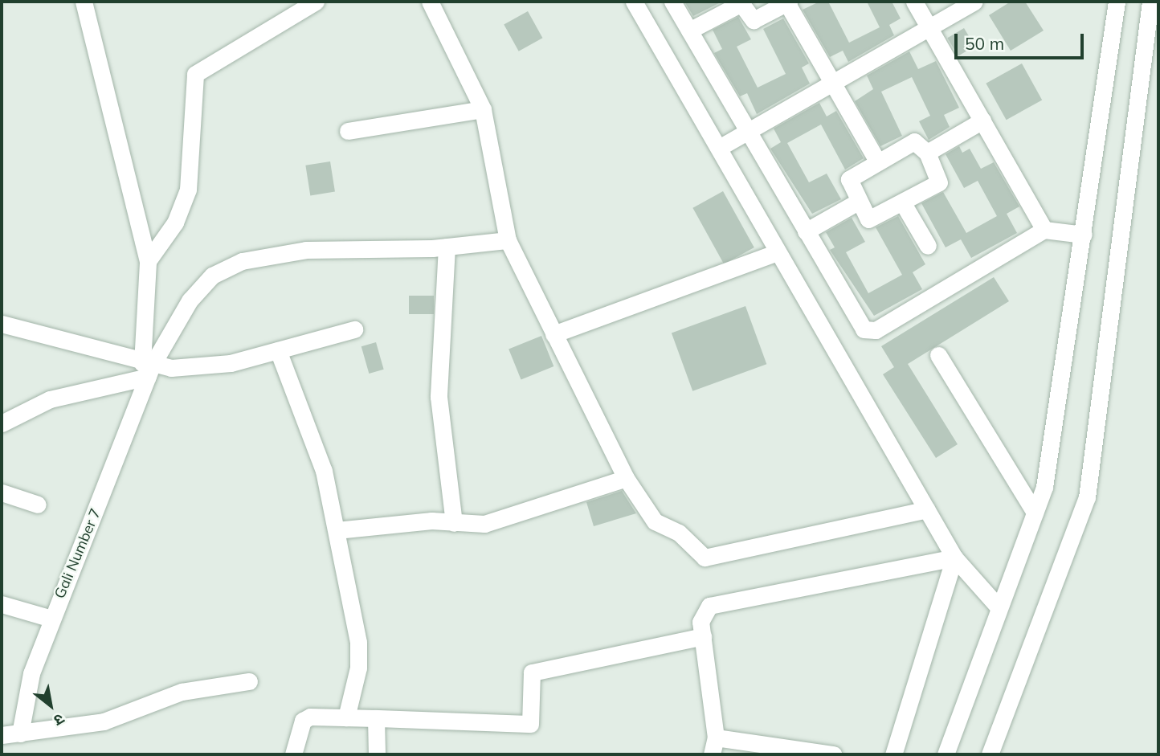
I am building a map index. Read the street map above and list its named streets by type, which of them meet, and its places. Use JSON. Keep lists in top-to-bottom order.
{
  "streets": {
    "street": ["Gali Number 7"]
  },
  "scale_bar": "50 m",
  "north": "bottom right"
}
